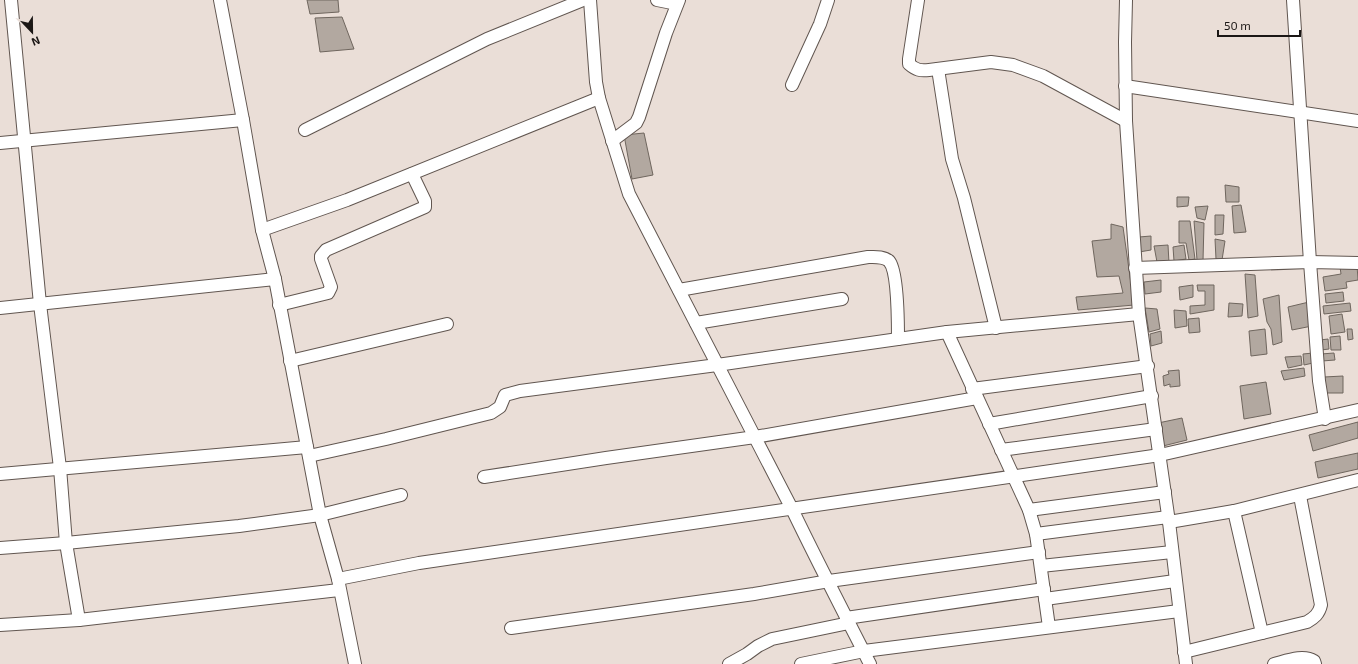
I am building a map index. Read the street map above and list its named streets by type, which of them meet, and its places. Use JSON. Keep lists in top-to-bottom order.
{
  "scale_bar": "50 m",
  "north": "bottom"
}
